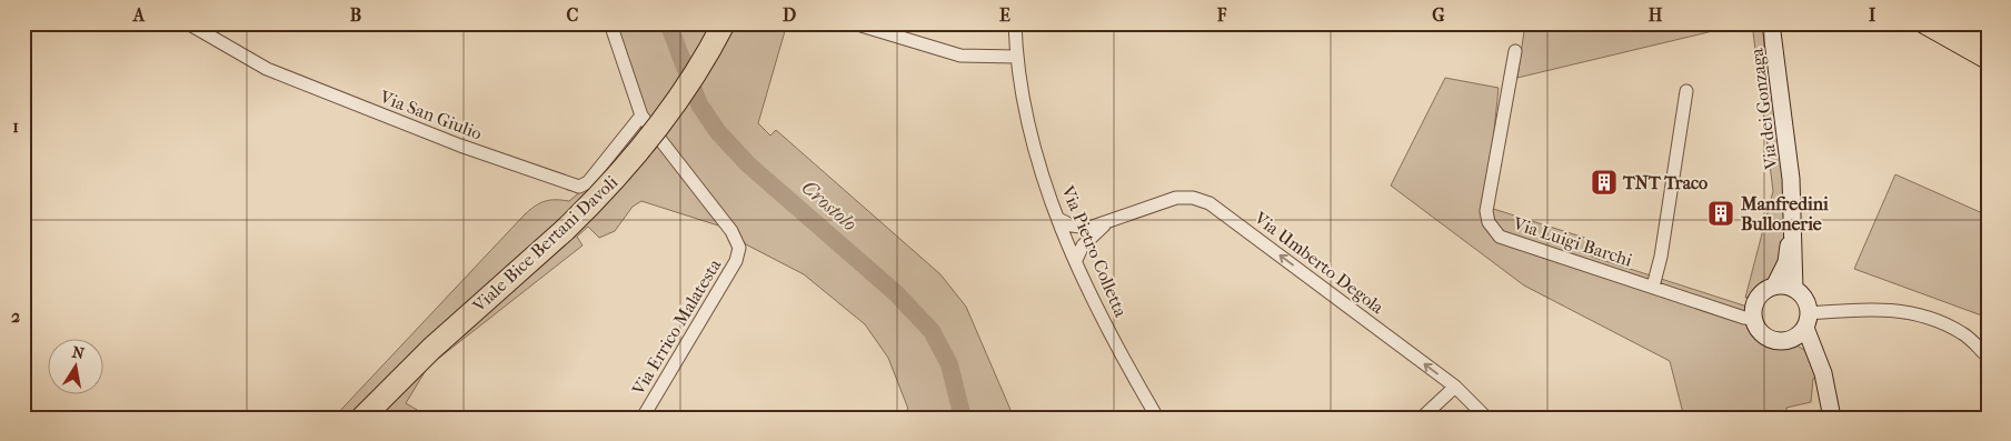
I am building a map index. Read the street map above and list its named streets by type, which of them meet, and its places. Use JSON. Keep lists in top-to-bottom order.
{
  "streets": {
    "highway": ["Viale Bice Bertani Davoli"],
    "main road": ["Via dei Gonzaga"],
    "street": [
      "Via San Giulio",
      "Via Luigi Barchi",
      "Via Pietro Colletta",
      "Via Umberto Degola",
      "Via Errico Malatesta"
    ]
  },
  "crossings": [
    ["Via dei Gonzaga", "Via Luigi Barchi"],
    ["Via San Giulio", "Via Errico Malatesta"],
    ["Via Pietro Colletta", "Via Umberto Degola"]
  ],
  "one_way": ["Via Umberto Degola"],
  "water": ["Crostolo"],
  "places": {
    "building": ["TNT Traco", "Manfredini Bullonerie"]
  },
  "north": "top",
  "grid": {
    "columns": [
      "A",
      "B",
      "C",
      "D",
      "E",
      "F",
      "G",
      "H",
      "I"
    ],
    "rows": ["1", "2"]
  }
}
